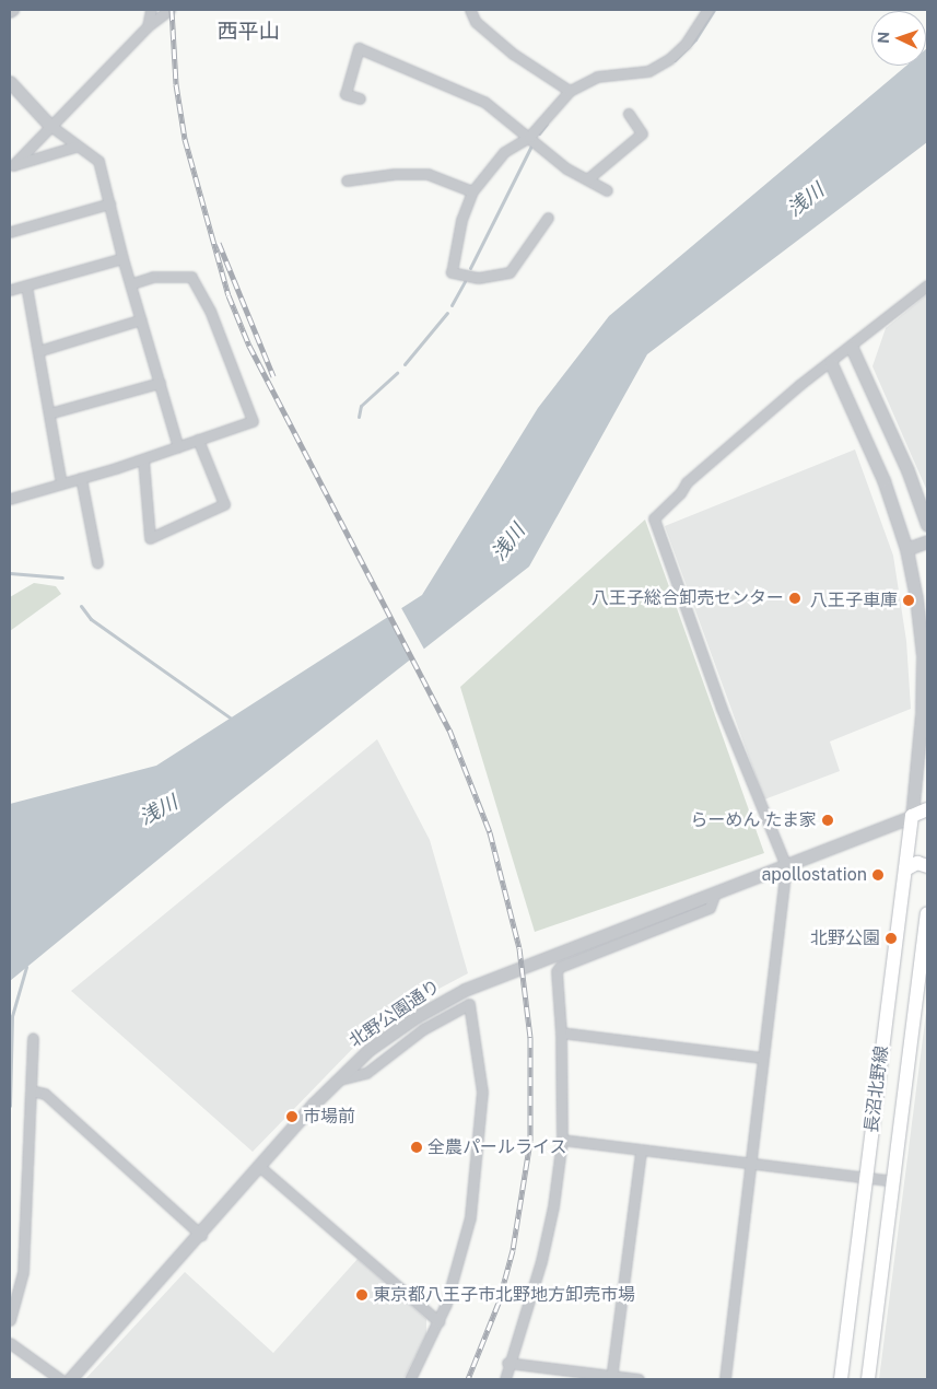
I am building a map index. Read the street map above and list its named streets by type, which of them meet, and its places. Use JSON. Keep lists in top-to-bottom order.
{
  "streets": {
    "main road": ["長沼北野線"],
    "street": ["北野公園通り"]
  },
  "crossings": [
    ["北野公園通り", "長沼北野線"]
  ],
  "districts": ["西平山"],
  "water": ["浅川"],
  "places": [
    "八王子総合卸売センター",
    "八王子車庫",
    "らーめん たま家",
    "apollostation",
    "北野公園",
    "市場前",
    "全農パールライス",
    "東京都八王子市北野地方卸売市場"
  ],
  "north": "left"
}
